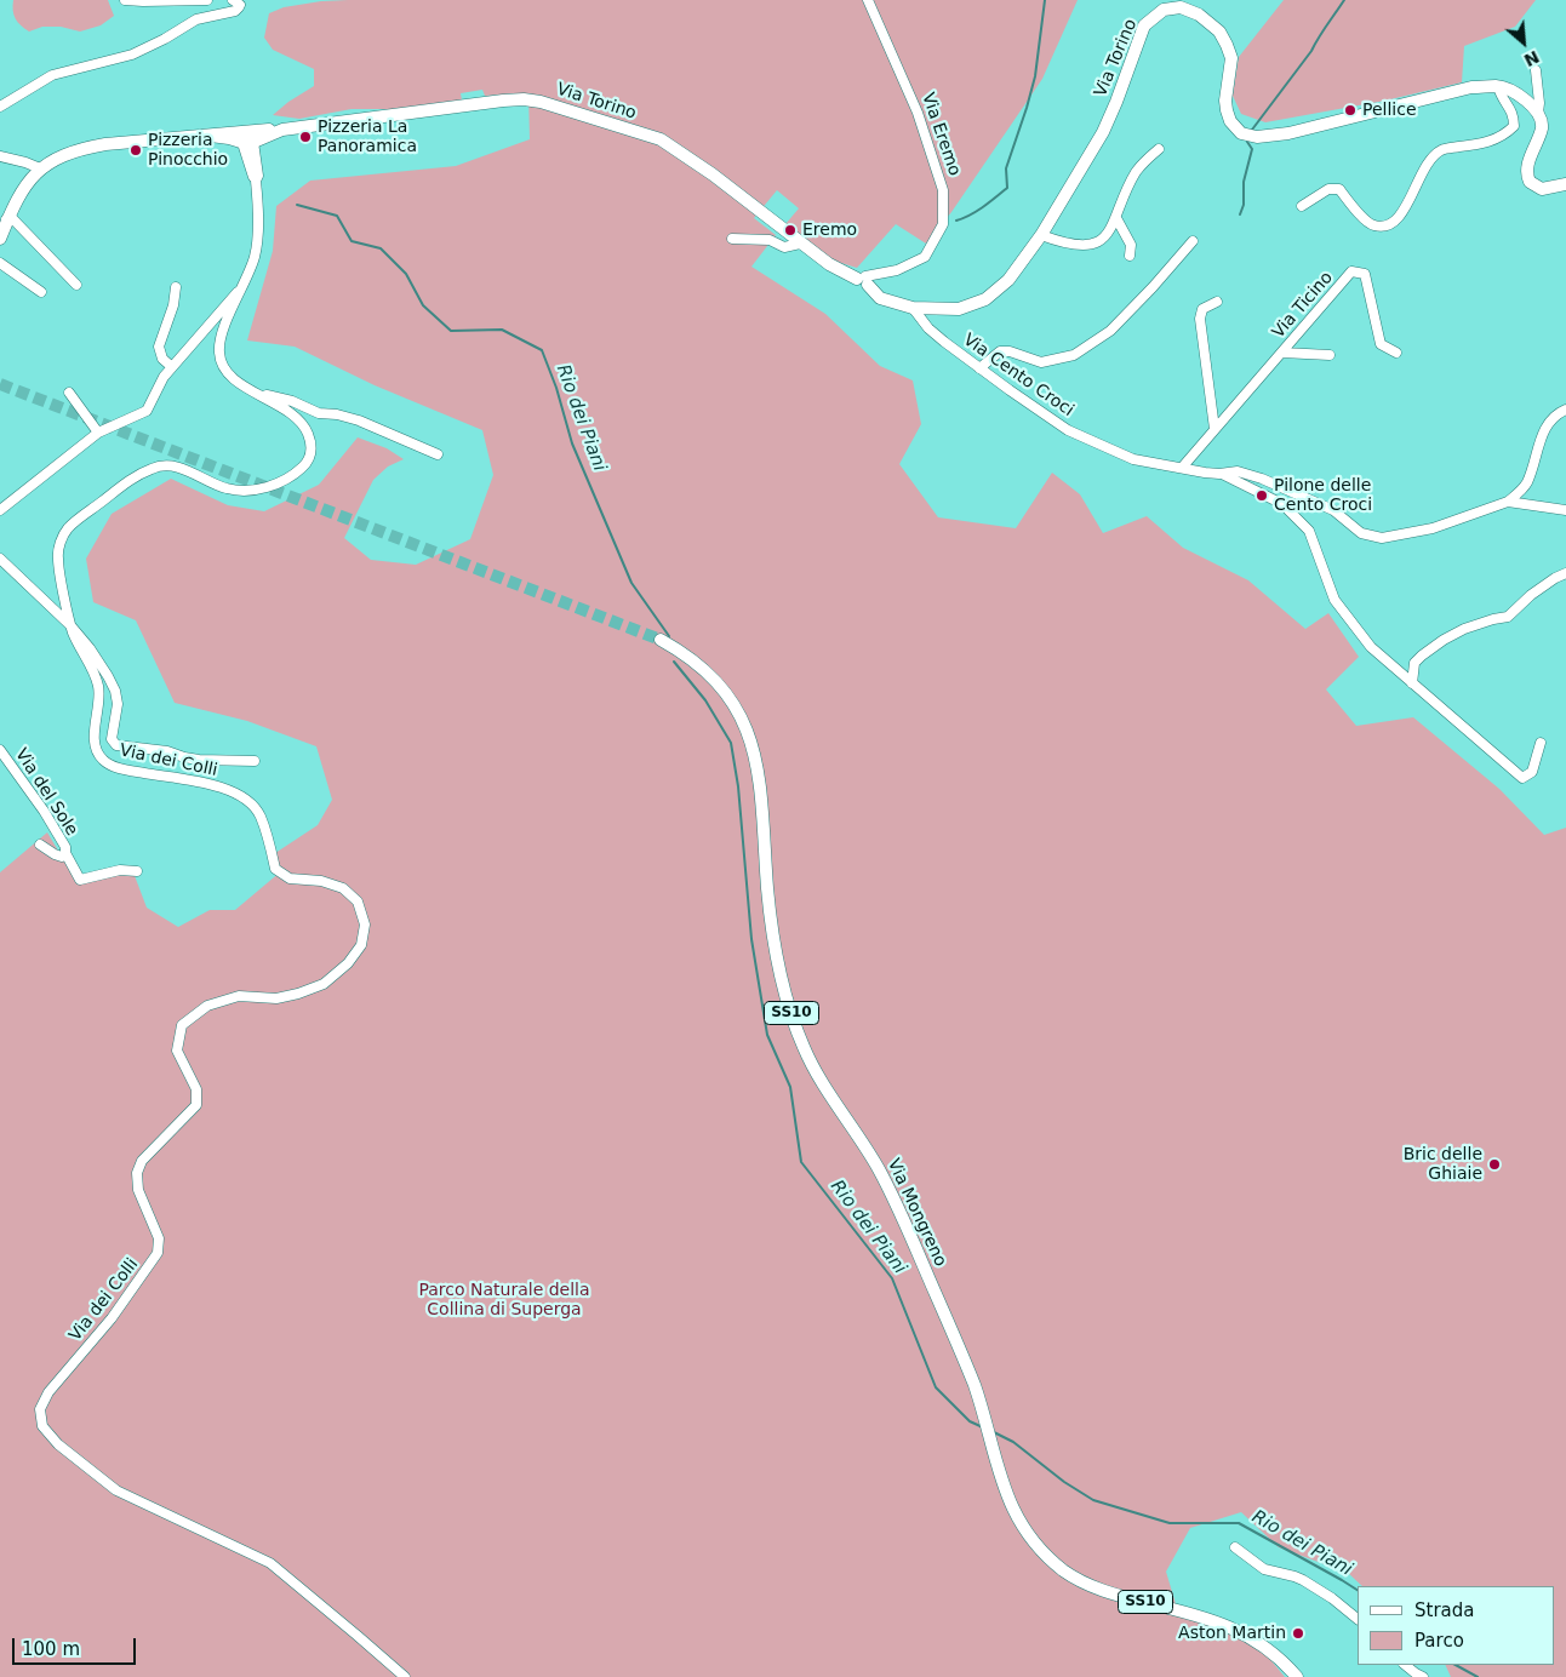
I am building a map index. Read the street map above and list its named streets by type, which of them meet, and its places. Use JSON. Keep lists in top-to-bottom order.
{
  "streets": {
    "main road": ["Via Torino", "SS10", "Via Mongreno"],
    "street": [
      "Via Eremo",
      "Via Ticino",
      "Via Cento Croci",
      "Via dei Colli",
      "Via del Sole"
    ]
  },
  "crossings": [
    ["Via Torino", "Via Eremo"],
    ["Via Torino", "Via Cento Croci"],
    ["Via Torino", "Via dei Colli"],
    ["Via Ticino", "Via Cento Croci"]
  ],
  "water": ["Rio dei Piani"],
  "parks": ["Parco Naturale della Collina di Superga"],
  "places": [
    "Pellice",
    "Pizzeria La Panoramica",
    "Pizzeria Pinocchio",
    "Eremo",
    "Pilone delle Cento Croci",
    "Bric delle Ghiaie",
    "Aston Martin"
  ],
  "legend": ["Strada", "Parco"],
  "scale_bar": "100 m",
  "north": "bottom right"
}
